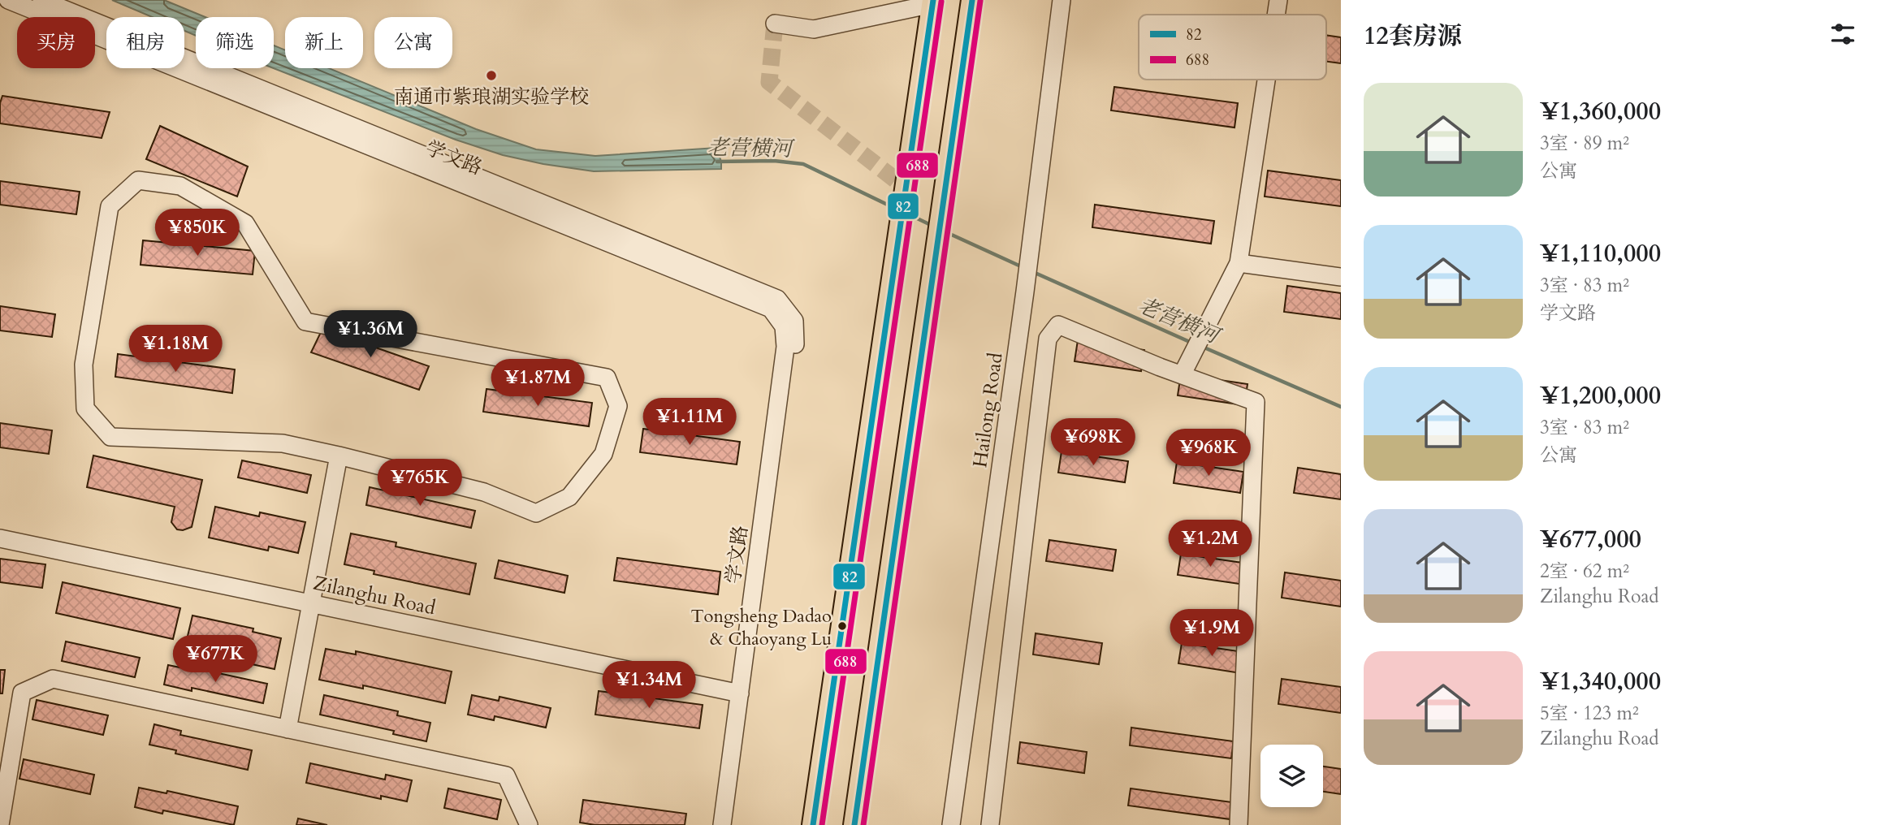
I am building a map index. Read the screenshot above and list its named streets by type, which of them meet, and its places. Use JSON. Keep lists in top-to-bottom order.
{
  "streets": {
    "street": ["学文路", "Hailong Road", "Zilanghu Road"]
  },
  "crossings": [
    ["学文路", "Zilanghu Road"]
  ],
  "water": ["老营横河"],
  "places": ["南通市紫琅湖实验学校", "Tongsheng Dadao & Chaoyang Lu"],
  "lines": ["transit line 82", "transit line 688"],
  "legend": ["82", "688"],
  "page": {
    "heading": "12套房源",
    "chip": [
      "买房",
      "租房",
      "筛选",
      "新上",
      "公寓"
    ],
    "list": [
      {
        "name": "¥1,360,000",
        "note": "3室 · 89 m² · 公寓"
      },
      {
        "name": "¥1,110,000",
        "note": "3室 · 83 m² · 学文路"
      },
      {
        "name": "¥1,200,000",
        "note": "3室 · 83 m² · 公寓"
      },
      {
        "name": "¥677,000",
        "note": "2室 · 62 m² · Zilanghu Road"
      },
      {
        "name": "¥1,340,000",
        "note": "5室 · 123 m² · Zilanghu Road"
      }
    ],
    "price": [
      "¥850K",
      "¥1.36M",
      "¥1.18M",
      "¥1.87M",
      "¥1.11M",
      "¥698K",
      "¥968K",
      "¥765K",
      "¥1.2M",
      "¥1.9M",
      "¥677K",
      "¥1.34M"
    ]
  }
}
